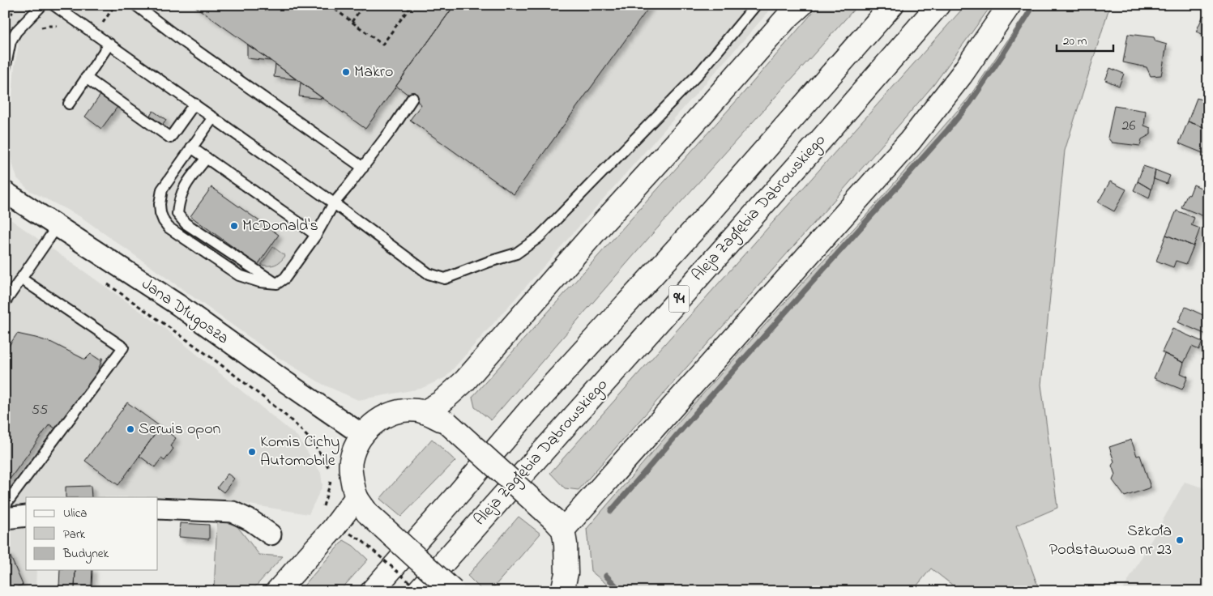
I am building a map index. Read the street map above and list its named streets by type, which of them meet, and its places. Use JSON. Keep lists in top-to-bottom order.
{
  "streets": {
    "main road": ["Aleja Zagłębia Dąbrowskiego", "94"],
    "street": ["Jana Długosza"]
  },
  "places": [
    "Makro",
    "McDonald's",
    "Serwis opon",
    "Komis Cichy Automobile",
    "Szkoła Podstawowa nr 23"
  ],
  "house_numbers": ["26", "55"],
  "legend": ["Ulica", "Park", "Budynek"],
  "scale_bar": "20 m"
}
